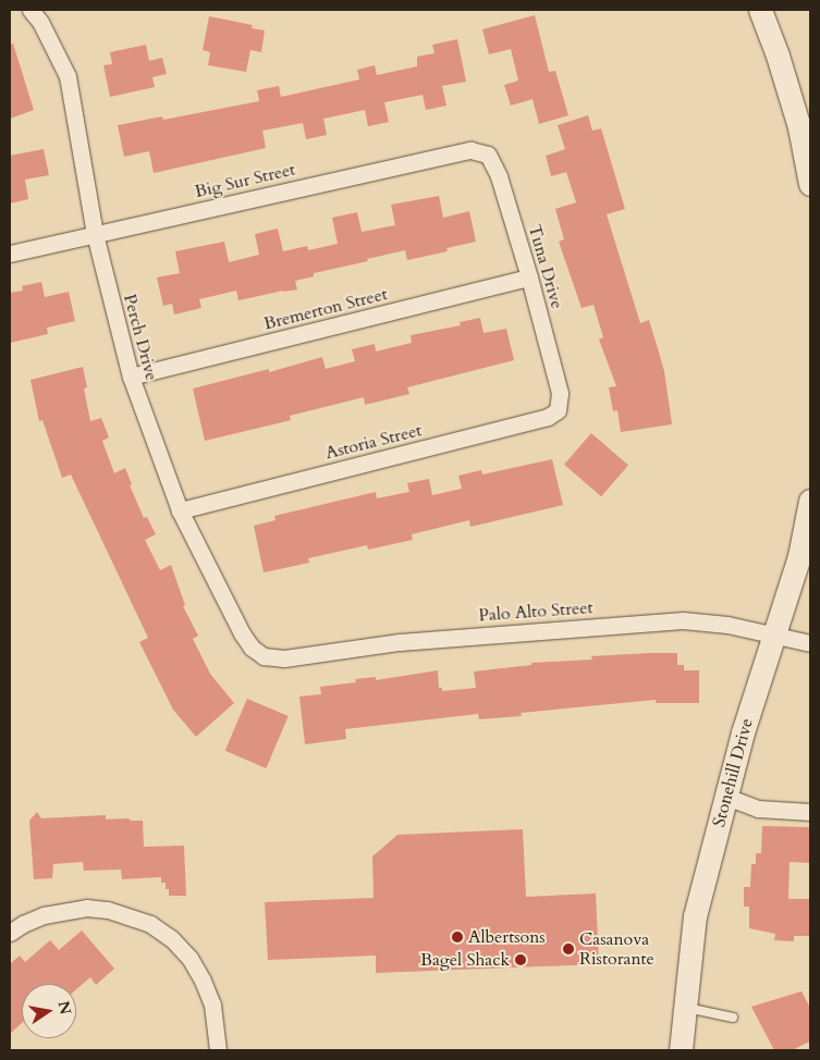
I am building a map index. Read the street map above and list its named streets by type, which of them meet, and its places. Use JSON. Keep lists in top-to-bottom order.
{
  "streets": {
    "main road": ["Stonehill Drive"],
    "street": [
      "Big Sur Street",
      "Tuna Drive",
      "Bremerton Street",
      "Perch Drive",
      "Astoria Street",
      "Palo Alto Street"
    ]
  },
  "crossings": [
    ["Big Sur Street", "Tuna Drive"],
    ["Big Sur Street", "Perch Drive"],
    ["Tuna Drive", "Bremerton Street"],
    ["Tuna Drive", "Astoria Street"],
    ["Bremerton Street", "Perch Drive"],
    ["Perch Drive", "Astoria Street"],
    ["Perch Drive", "Palo Alto Street"],
    ["Palo Alto Street", "Stonehill Drive"]
  ],
  "places": ["Albertsons", "Casanova Ristorante", "Bagel Shack"],
  "north": "right"
}
